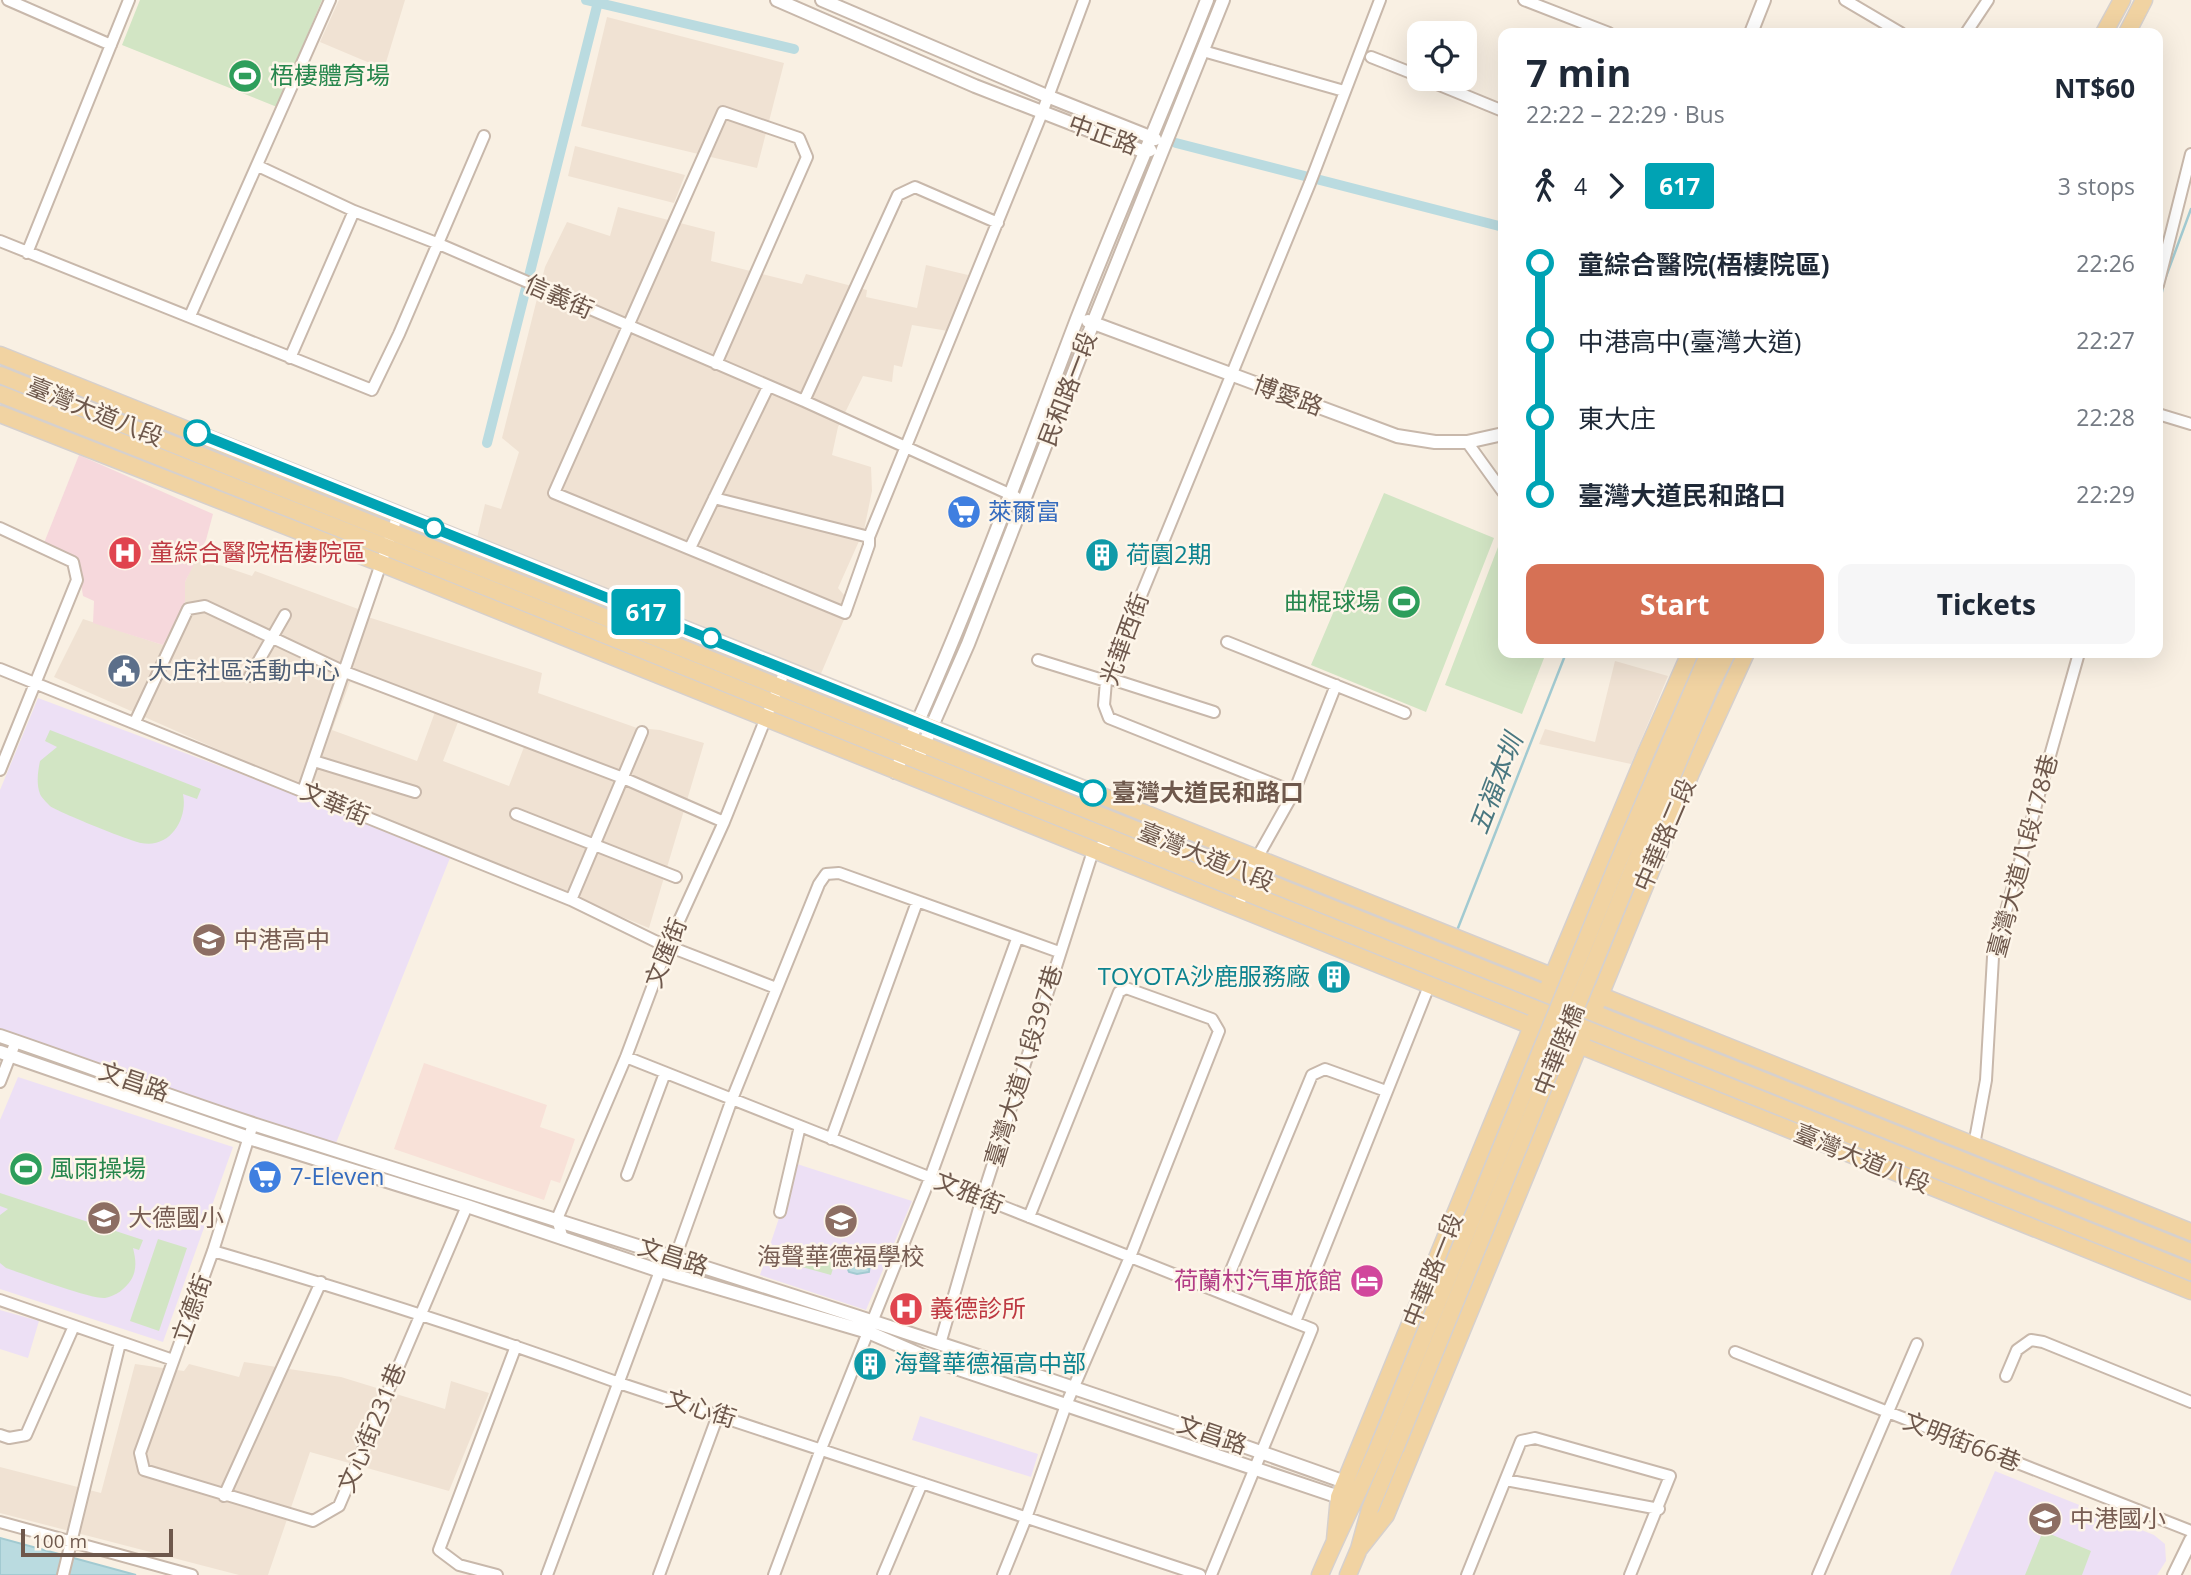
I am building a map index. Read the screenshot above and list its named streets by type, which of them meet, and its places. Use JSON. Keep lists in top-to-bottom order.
{
  "streets": {
    "main road": [
      "臺灣大道八段",
      "中華路二段",
      "中華陸橋",
      "中華路一段"
    ],
    "street": [
      "中正路",
      "信義街",
      "民和路一段",
      "博愛路",
      "光華西街",
      "文華街",
      "臺灣大道八段178巷",
      "文匯街",
      "臺灣大道八段397巷",
      "文昌路",
      "文雅街",
      "立德街",
      "文心街",
      "文心街231巷",
      "文明街66巷"
    ]
  },
  "crossings": [
    ["中正路", "民和路一段"],
    ["信義街", "民和路一段"],
    ["民和路一段", "博愛路"],
    ["民和路一段", "臺灣大道八段"],
    ["博愛路", "光華西街"],
    ["臺灣大道八段", "中華路二段"],
    ["臺灣大道八段", "臺灣大道八段178巷"],
    ["臺灣大道八段", "文匯街"],
    ["臺灣大道八段", "臺灣大道八段397巷"],
    ["臺灣大道八段", "中華路一段"],
    ["文華街", "文匯街"],
    ["中華路二段", "中華路一段"],
    ["文匯街", "文昌路"],
    ["文匯街", "文雅街"],
    ["中華陸橋", "中華路一段"],
    ["臺灣大道八段397巷", "文昌路"],
    ["臺灣大道八段397巷", "文雅街"],
    ["文昌路", "文雅街"],
    ["文昌路", "中華路一段"],
    ["文昌路", "立德街"],
    ["文昌路", "文心街231巷"],
    ["立德街", "文心街"],
    ["立德街", "文心街231巷"],
    ["文心街", "文心街231巷"]
  ],
  "water": ["五福本圳"],
  "places": {
    "sports": ["梧棲體育場", "曲棍球場", "風雨操場"],
    "supermarket": ["萊爾富", "7-Eleven"],
    "hospital": ["童綜合醫院梧棲院區", "義德診所"],
    "building": ["荷園2期", "TOYOTA沙鹿服務廠", "海聲華德福高中部"],
    "public building": ["大庄社區活動中心"],
    "other": ["臺灣大道民和路口"],
    "school or university": [
      "中港高中",
      "大德國小",
      "海聲華德福學校",
      "中港國小"
    ],
    "hotel": ["荷蘭村汽車旅館"]
  },
  "lines": ["bus line 617"],
  "scale_bar": "100 m",
  "page": {
    "on_map": "617",
    "heading": ["7 min", "22:22 – 22:29 · Bus", "NT$60"],
    "legs": ["4", "617", "3 stops"],
    "list": [
      {
        "name": "童綜合醫院(梧棲院區)",
        "value": "22:26"
      },
      {
        "name": "中港高中(臺灣大道)",
        "value": "22:27"
      },
      {
        "name": "東大庄",
        "value": "22:28"
      },
      {
        "name": "臺灣大道民和路口",
        "value": "22:29"
      }
    ],
    "buttons": ["Start", "Tickets"],
    "scale": "100 m"
  }
}
